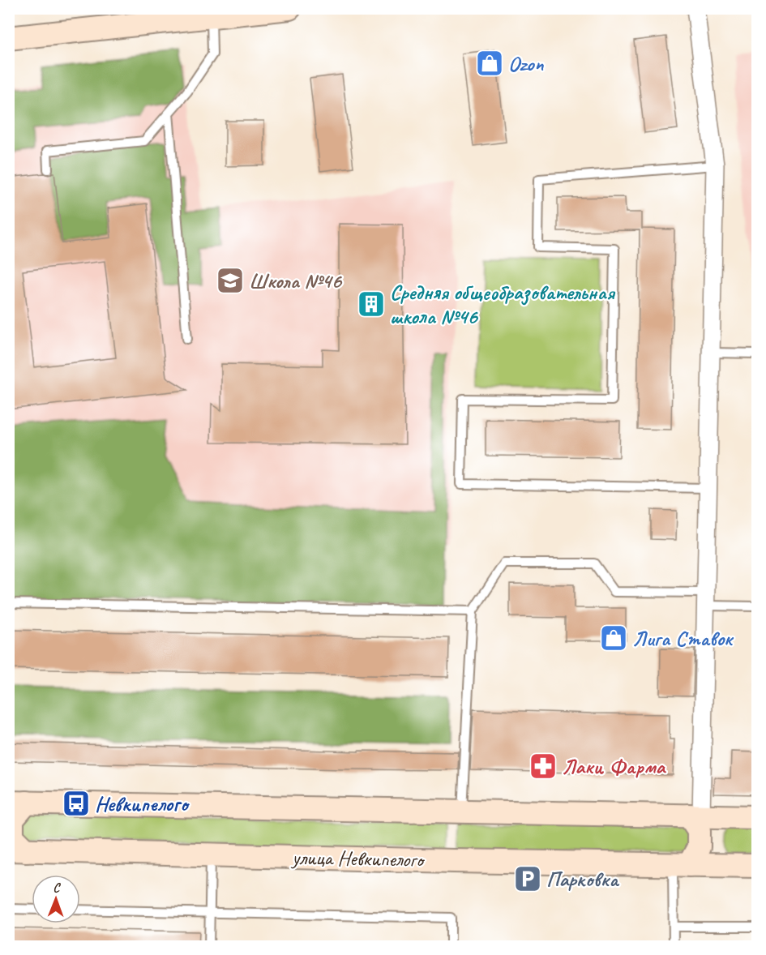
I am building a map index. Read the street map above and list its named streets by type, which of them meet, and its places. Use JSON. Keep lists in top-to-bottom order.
{
  "streets": {
    "street": ["улица Невкипелого"]
  },
  "places": {
    "shop": ["Ozon", "Лига Ставок"],
    "school or university": ["Школа №46"],
    "building": ["Средняя общеобразовательная школа №46"],
    "pharmacy": ["Лаки Фарма"],
    "bus stop": ["Невкипелого"],
    "parking": ["Парковка"]
  },
  "north": "top"
}
